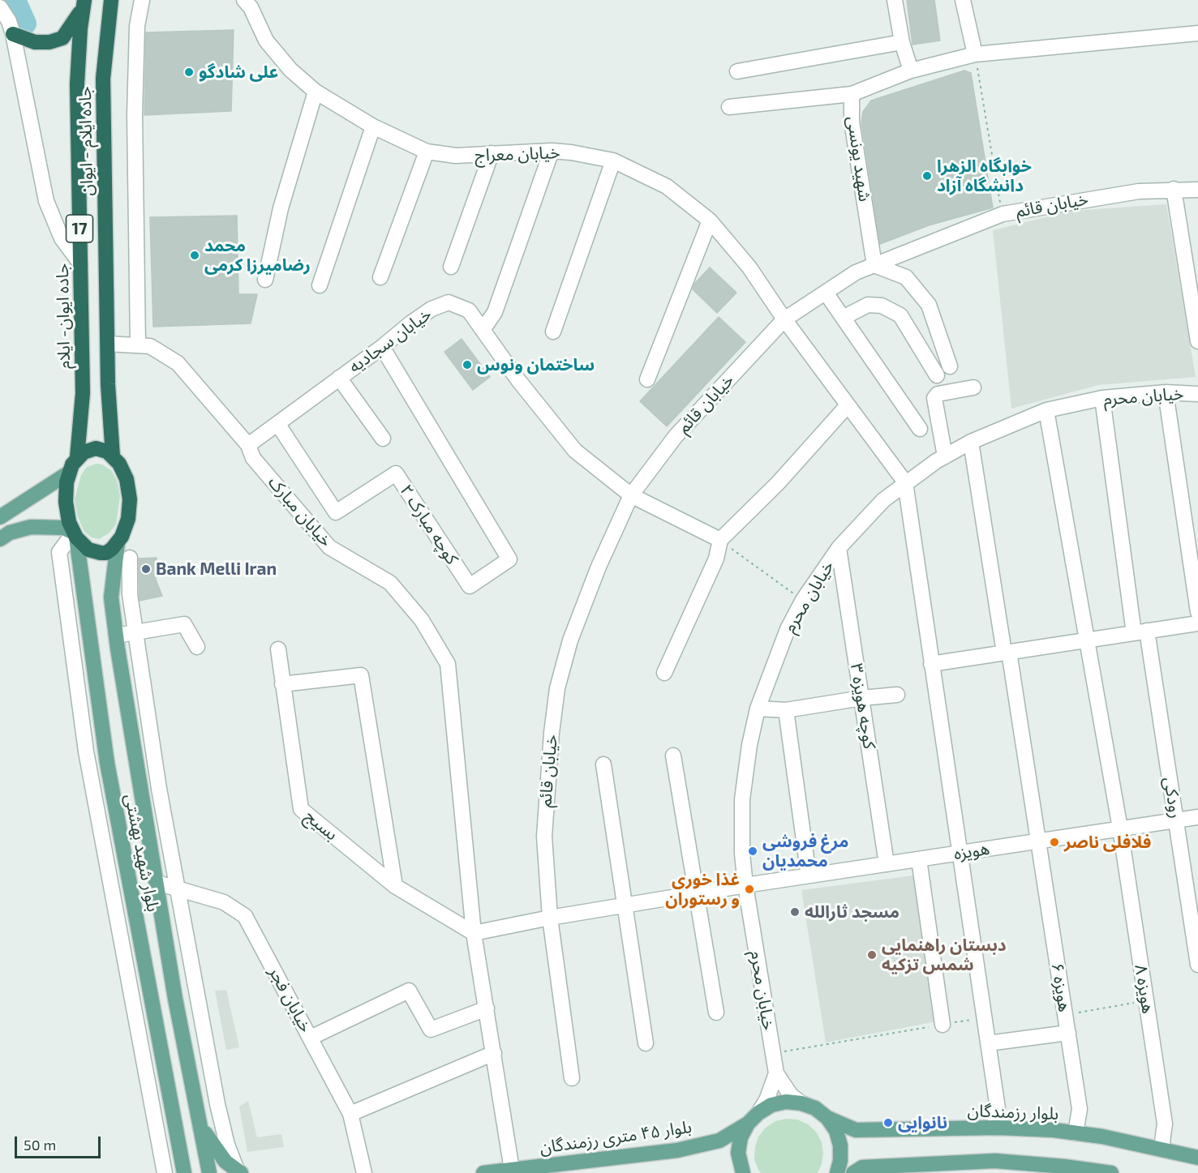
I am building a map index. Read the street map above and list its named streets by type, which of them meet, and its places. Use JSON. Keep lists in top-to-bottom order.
{
  "streets": {
    "highway": ["جاده ایلام - ایوان", "17", "جاده ایوان- ایلام"],
    "main road": ["بلوار شهید بهشتی", "بلوار رزمندگان", "بلوار ۴۵ متری رزمندگان"],
    "street": [
      "خیابان معراج",
      "شهید یونسی",
      "خیابان قائم",
      "خیابان سجادیه",
      "خیابان محرم",
      "خیابان مبارک",
      "کوچه مبارک ۲",
      "کوچه هویزه ۳",
      "رودکی",
      "بسیج",
      "هویزه",
      "هویزه ۶",
      "هویزه ۸",
      "خیابان فجر"
    ]
  },
  "crossings": [
    ["جاده ایلام - ایوان", "17"],
    ["جاده ایلام - ایوان", "جاده ایوان- ایلام"],
    ["جاده ایلام - ایوان", "خیابان مبارک"],
    ["جاده ایلام - ایوان", "بلوار شهید بهشتی"],
    ["خیابان معراج", "خیابان قائم"],
    ["خیابان معراج", "خیابان محرم"],
    ["شهید یونسی", "خیابان قائم"],
    ["خیابان قائم", "خیابان سجادیه"],
    ["خیابان قائم", "هویزه"],
    ["17", "جاده ایوان- ایلام"],
    ["17", "بلوار شهید بهشتی"],
    ["جاده ایوان- ایلام", "بلوار شهید بهشتی"],
    ["خیابان سجادیه", "خیابان مبارک"],
    ["خیابان سجادیه", "کوچه مبارک ۲"],
    ["خیابان محرم", "کوچه هویزه ۳"],
    ["خیابان محرم", "رودکی"],
    ["خیابان محرم", "هویزه"],
    ["خیابان محرم", "هویزه ۶"],
    ["خیابان محرم", "هویزه ۸"],
    ["خیابان مبارک", "بسیج"],
    ["خیابان مبارک", "هویزه"],
    ["کوچه هویزه ۳", "هویزه"],
    ["رودکی", "هویزه"],
    ["بسیج", "هویزه"],
    ["هویزه", "هویزه ۶"],
    ["هویزه", "هویزه ۸"],
    ["بلوار شهید بهشتی", "خیابان فجر"],
    ["هویزه ۶", "بلوار رزمندگان"],
    ["هویزه ۸", "بلوار رزمندگان"]
  ],
  "places": [
    "علی شادگو",
    "خوابگاه الزهرا دانشگاه آزاد",
    "محمد رضامیرزا کرمی",
    "ساختمان ونوس",
    "Bank Melli Iran",
    "فلافلی ناصر",
    "مرغ فروشی محمدیان",
    "غذا خوری و رستوران",
    "مسجد ثارالله",
    "دبستان راهنمایی شمس تزکیه",
    "نانوایی"
  ],
  "scale_bar": "50 m"
}
